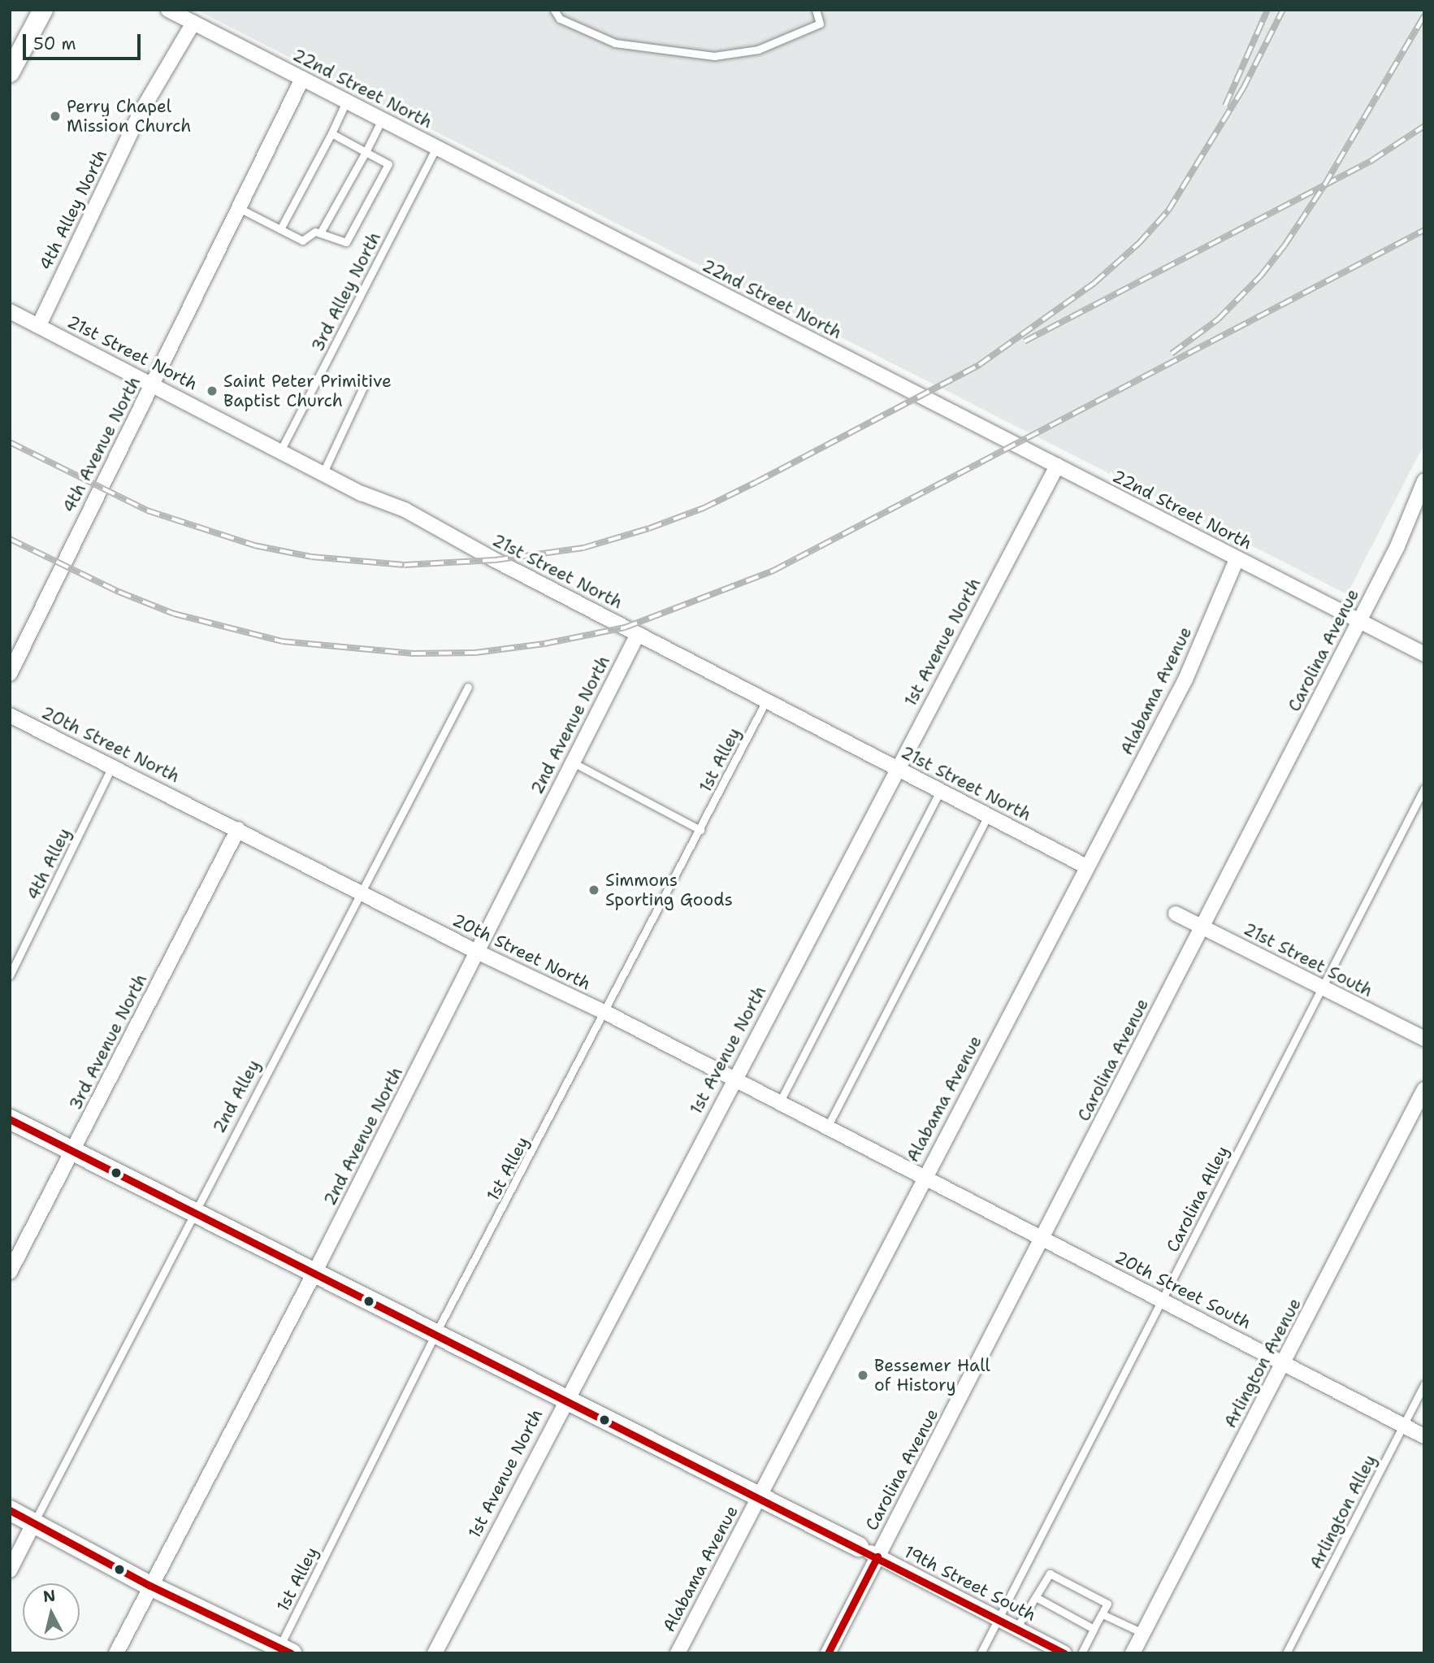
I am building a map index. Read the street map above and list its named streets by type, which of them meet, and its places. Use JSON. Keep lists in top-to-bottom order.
{
  "streets": {
    "street": [
      "22nd Street North",
      "4th Alley North",
      "21st Street North",
      "4th Avenue North",
      "1st Avenue North",
      "Carolina Avenue",
      "Alabama Avenue",
      "2nd Avenue North",
      "20th Street North",
      "21st Street South",
      "3rd Avenue North",
      "20th Street South",
      "Arlington Avenue",
      "19th Street South"
    ],
    "lane": [
      "3rd Alley North",
      "1st Alley",
      "4th Alley",
      "2nd Alley",
      "Carolina Alley",
      "Arlington Alley"
    ]
  },
  "crossings": [
    ["22nd Street North", "4th Alley North"],
    ["22nd Street North", "3rd Alley North"],
    ["22nd Street North", "4th Avenue North"],
    ["22nd Street North", "1st Avenue North"],
    ["22nd Street North", "Carolina Avenue"],
    ["22nd Street North", "Alabama Avenue"],
    ["4th Alley North", "21st Street North"],
    ["3rd Alley North", "21st Street North"],
    ["21st Street North", "4th Avenue North"],
    ["21st Street North", "1st Avenue North"],
    ["21st Street North", "Alabama Avenue"],
    ["21st Street North", "2nd Avenue North"],
    ["21st Street North", "1st Alley"],
    ["1st Avenue North", "20th Street North"],
    ["Carolina Avenue", "21st Street South"],
    ["Carolina Avenue", "20th Street South"],
    ["Carolina Avenue", "19th Street South"],
    ["Alabama Avenue", "20th Street North"],
    ["2nd Avenue North", "20th Street North"],
    ["20th Street North", "1st Alley"],
    ["20th Street North", "4th Alley"],
    ["20th Street North", "3rd Avenue North"],
    ["20th Street North", "2nd Alley"],
    ["20th Street North", "20th Street South"],
    ["21st Street South", "Carolina Alley"],
    ["Carolina Alley", "20th Street South"],
    ["Carolina Alley", "19th Street South"],
    ["20th Street South", "Arlington Avenue"],
    ["20th Street South", "Arlington Alley"]
  ],
  "places": [
    "Perry Chapel Mission Church",
    "Saint Peter Primitive Baptist Church",
    "Simmons Sporting Goods",
    "Bessemer Hall of History"
  ],
  "scale_bar": "50 m",
  "north": "top"
}
